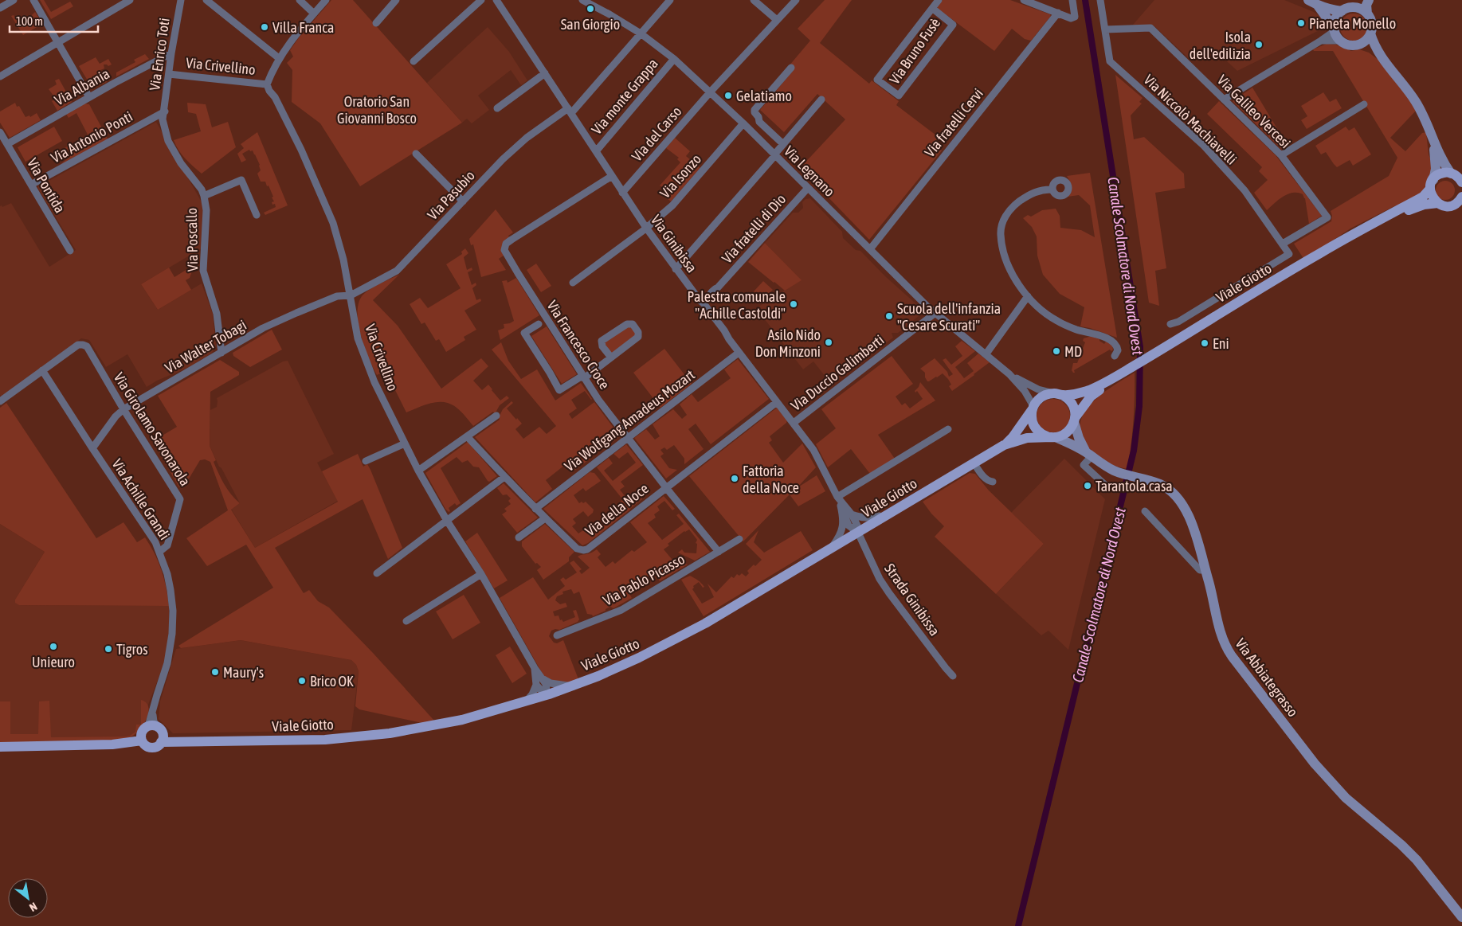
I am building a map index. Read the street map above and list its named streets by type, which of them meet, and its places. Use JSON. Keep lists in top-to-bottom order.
{
  "streets": {
    "main road": ["Viale Giotto"],
    "street": [
      "Via Bruno Fusè",
      "Via Enrico Toti",
      "Via Crivellino",
      "Via Albania",
      "Via monte Grappa",
      "Via Galileo Vercesi",
      "Via Niccolò Machiavelli",
      "Via fratelli Cervi",
      "Via del Carso",
      "Via Antonio Ponti",
      "Via Legnano",
      "Via Isonzo",
      "Via Pontida",
      "Via Pasubio",
      "Via fratelli di Dio",
      "Via Poscallo",
      "Via Ginibissa",
      "Via Francesco Croce",
      "Via Walter Tobagi",
      "Via Duccio Galimberti",
      "Via Wolfgang Amadeus Mozart",
      "Via Girolamo Savonarola",
      "Via Achille Grandi",
      "Via della Noce",
      "Via Pablo Picasso",
      "Strada Ginibissa",
      "Via Abbiategrasso"
    ]
  },
  "crossings": [
    ["Via Enrico Toti", "Via Crivellino"],
    ["Via Enrico Toti", "Via Albania"],
    ["Via Enrico Toti", "Via Antonio Ponti"],
    ["Via Enrico Toti", "Via Poscallo"],
    ["Via Crivellino", "Via Pasubio"],
    ["Via Crivellino", "Viale Giotto"],
    ["Via Crivellino", "Via Walter Tobagi"],
    ["Via Albania", "Via Pontida"],
    ["Via monte Grappa", "Via Legnano"],
    ["Via monte Grappa", "Via Ginibissa"],
    ["Via Galileo Vercesi", "Via Niccolò Machiavelli"],
    ["Via fratelli Cervi", "Via Legnano"],
    ["Via del Carso", "Via Legnano"],
    ["Via del Carso", "Via Ginibissa"],
    ["Via Antonio Ponti", "Via Pontida"],
    ["Via Antonio Ponti", "Via Poscallo"],
    ["Via Legnano", "Via Isonzo"],
    ["Via Legnano", "Via Pasubio"],
    ["Via Legnano", "Via fratelli di Dio"],
    ["Via Legnano", "Viale Giotto"],
    ["Via Legnano", "Via Duccio Galimberti"],
    ["Via Legnano", "Via Abbiategrasso"],
    ["Via Isonzo", "Via Ginibissa"],
    ["Via Pasubio", "Via Ginibissa"],
    ["Via Pasubio", "Via Walter Tobagi"],
    ["Via fratelli di Dio", "Via Ginibissa"],
    ["Via Poscallo", "Via Walter Tobagi"],
    ["Via Ginibissa", "Viale Giotto"],
    ["Via Ginibissa", "Via Francesco Croce"],
    ["Via Ginibissa", "Via Duccio Galimberti"],
    ["Via Ginibissa", "Via Wolfgang Amadeus Mozart"],
    ["Via Ginibissa", "Via della Noce"],
    ["Via Ginibissa", "Strada Ginibissa"],
    ["Viale Giotto", "Via Achille Grandi"],
    ["Viale Giotto", "Strada Ginibissa"],
    ["Viale Giotto", "Via Abbiategrasso"],
    ["Via Francesco Croce", "Via Wolfgang Amadeus Mozart"],
    ["Via Francesco Croce", "Via della Noce"],
    ["Via Francesco Croce", "Via Pablo Picasso"],
    ["Via Walter Tobagi", "Via Girolamo Savonarola"],
    ["Via Walter Tobagi", "Via Achille Grandi"],
    ["Via Wolfgang Amadeus Mozart", "Via della Noce"],
    ["Via Girolamo Savonarola", "Via Achille Grandi"]
  ],
  "water": ["Canale Scolmatore di Nord Ovest"],
  "parks": ["Oratorio San Giovanni Bosco"],
  "places": [
    "San Giorgio",
    "Pianeta Monello",
    "Villa Franca",
    "Isola dell'edilizia",
    "Gelatiamo",
    "Palestra comunale \"Achille Castoldi\"",
    "Scuola dell'infanzia \"Cesare Scurati\"",
    "Asilo Nido Don Minzoni",
    "Eni",
    "MD",
    "Fattoria della Noce",
    "Tarantola.casa",
    "Unieuro",
    "Tigros",
    "Maury's",
    "Brico OK"
  ],
  "scale_bar": "100 m",
  "north": "bottom right"
}
